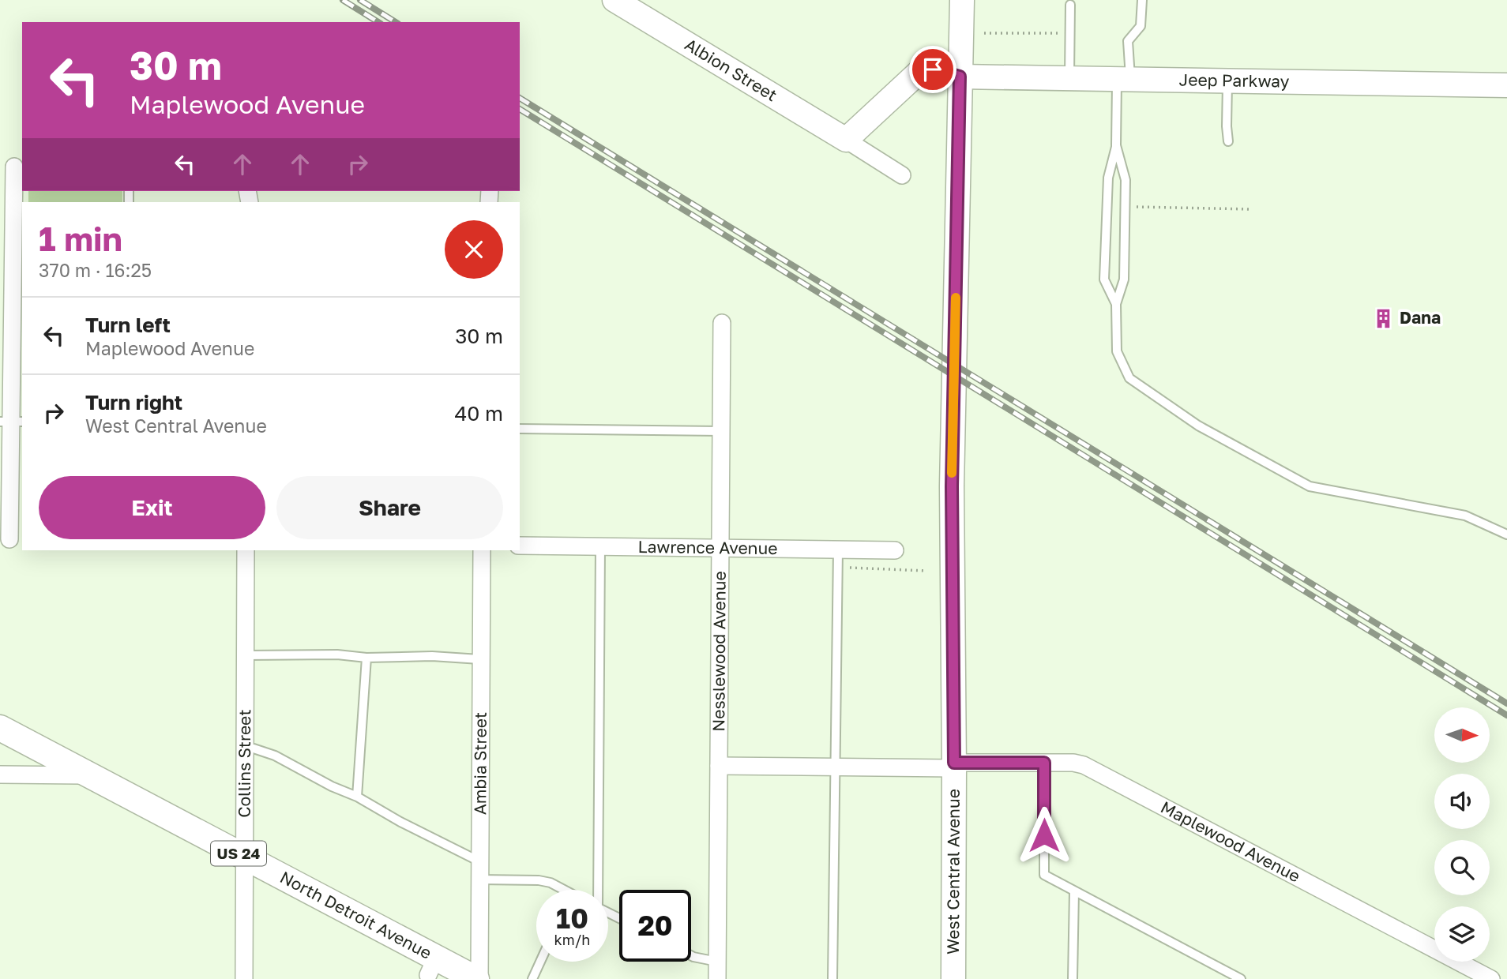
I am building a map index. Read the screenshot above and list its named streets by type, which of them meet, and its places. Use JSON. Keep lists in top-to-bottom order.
{
  "streets": {
    "main road": [
      "Albion Street",
      "Jeep Parkway",
      "US 24",
      "West Central Avenue",
      "North Detroit Avenue"
    ],
    "street": [
      "Lawrence Avenue",
      "Nesslewood Avenue",
      "Collins Street",
      "Ambia Street",
      "Maplewood Avenue"
    ]
  },
  "crossings": [
    ["Jeep Parkway", "West Central Avenue"],
    ["Lawrence Avenue", "Nesslewood Avenue"],
    ["Nesslewood Avenue", "Maplewood Avenue"],
    ["Collins Street", "North Detroit Avenue"],
    ["Ambia Street", "North Detroit Avenue"],
    ["Maplewood Avenue", "West Central Avenue"]
  ],
  "places": {
    "building": ["Dana"]
  },
  "north": "right",
  "page": {
    "turn": ["30 m", "Maplewood Avenue"],
    "heading": ["1 min", "370 m · 16:25"],
    "list": [
      {
        "name": "Turn left",
        "note": "Maplewood Avenue",
        "value": "30 m"
      },
      {
        "name": "Turn right",
        "note": "West Central Avenue",
        "value": "40 m"
      }
    ],
    "buttons": ["Exit", "Share"],
    "speed": "10 km/h",
    "limit": "20"
  }
}
